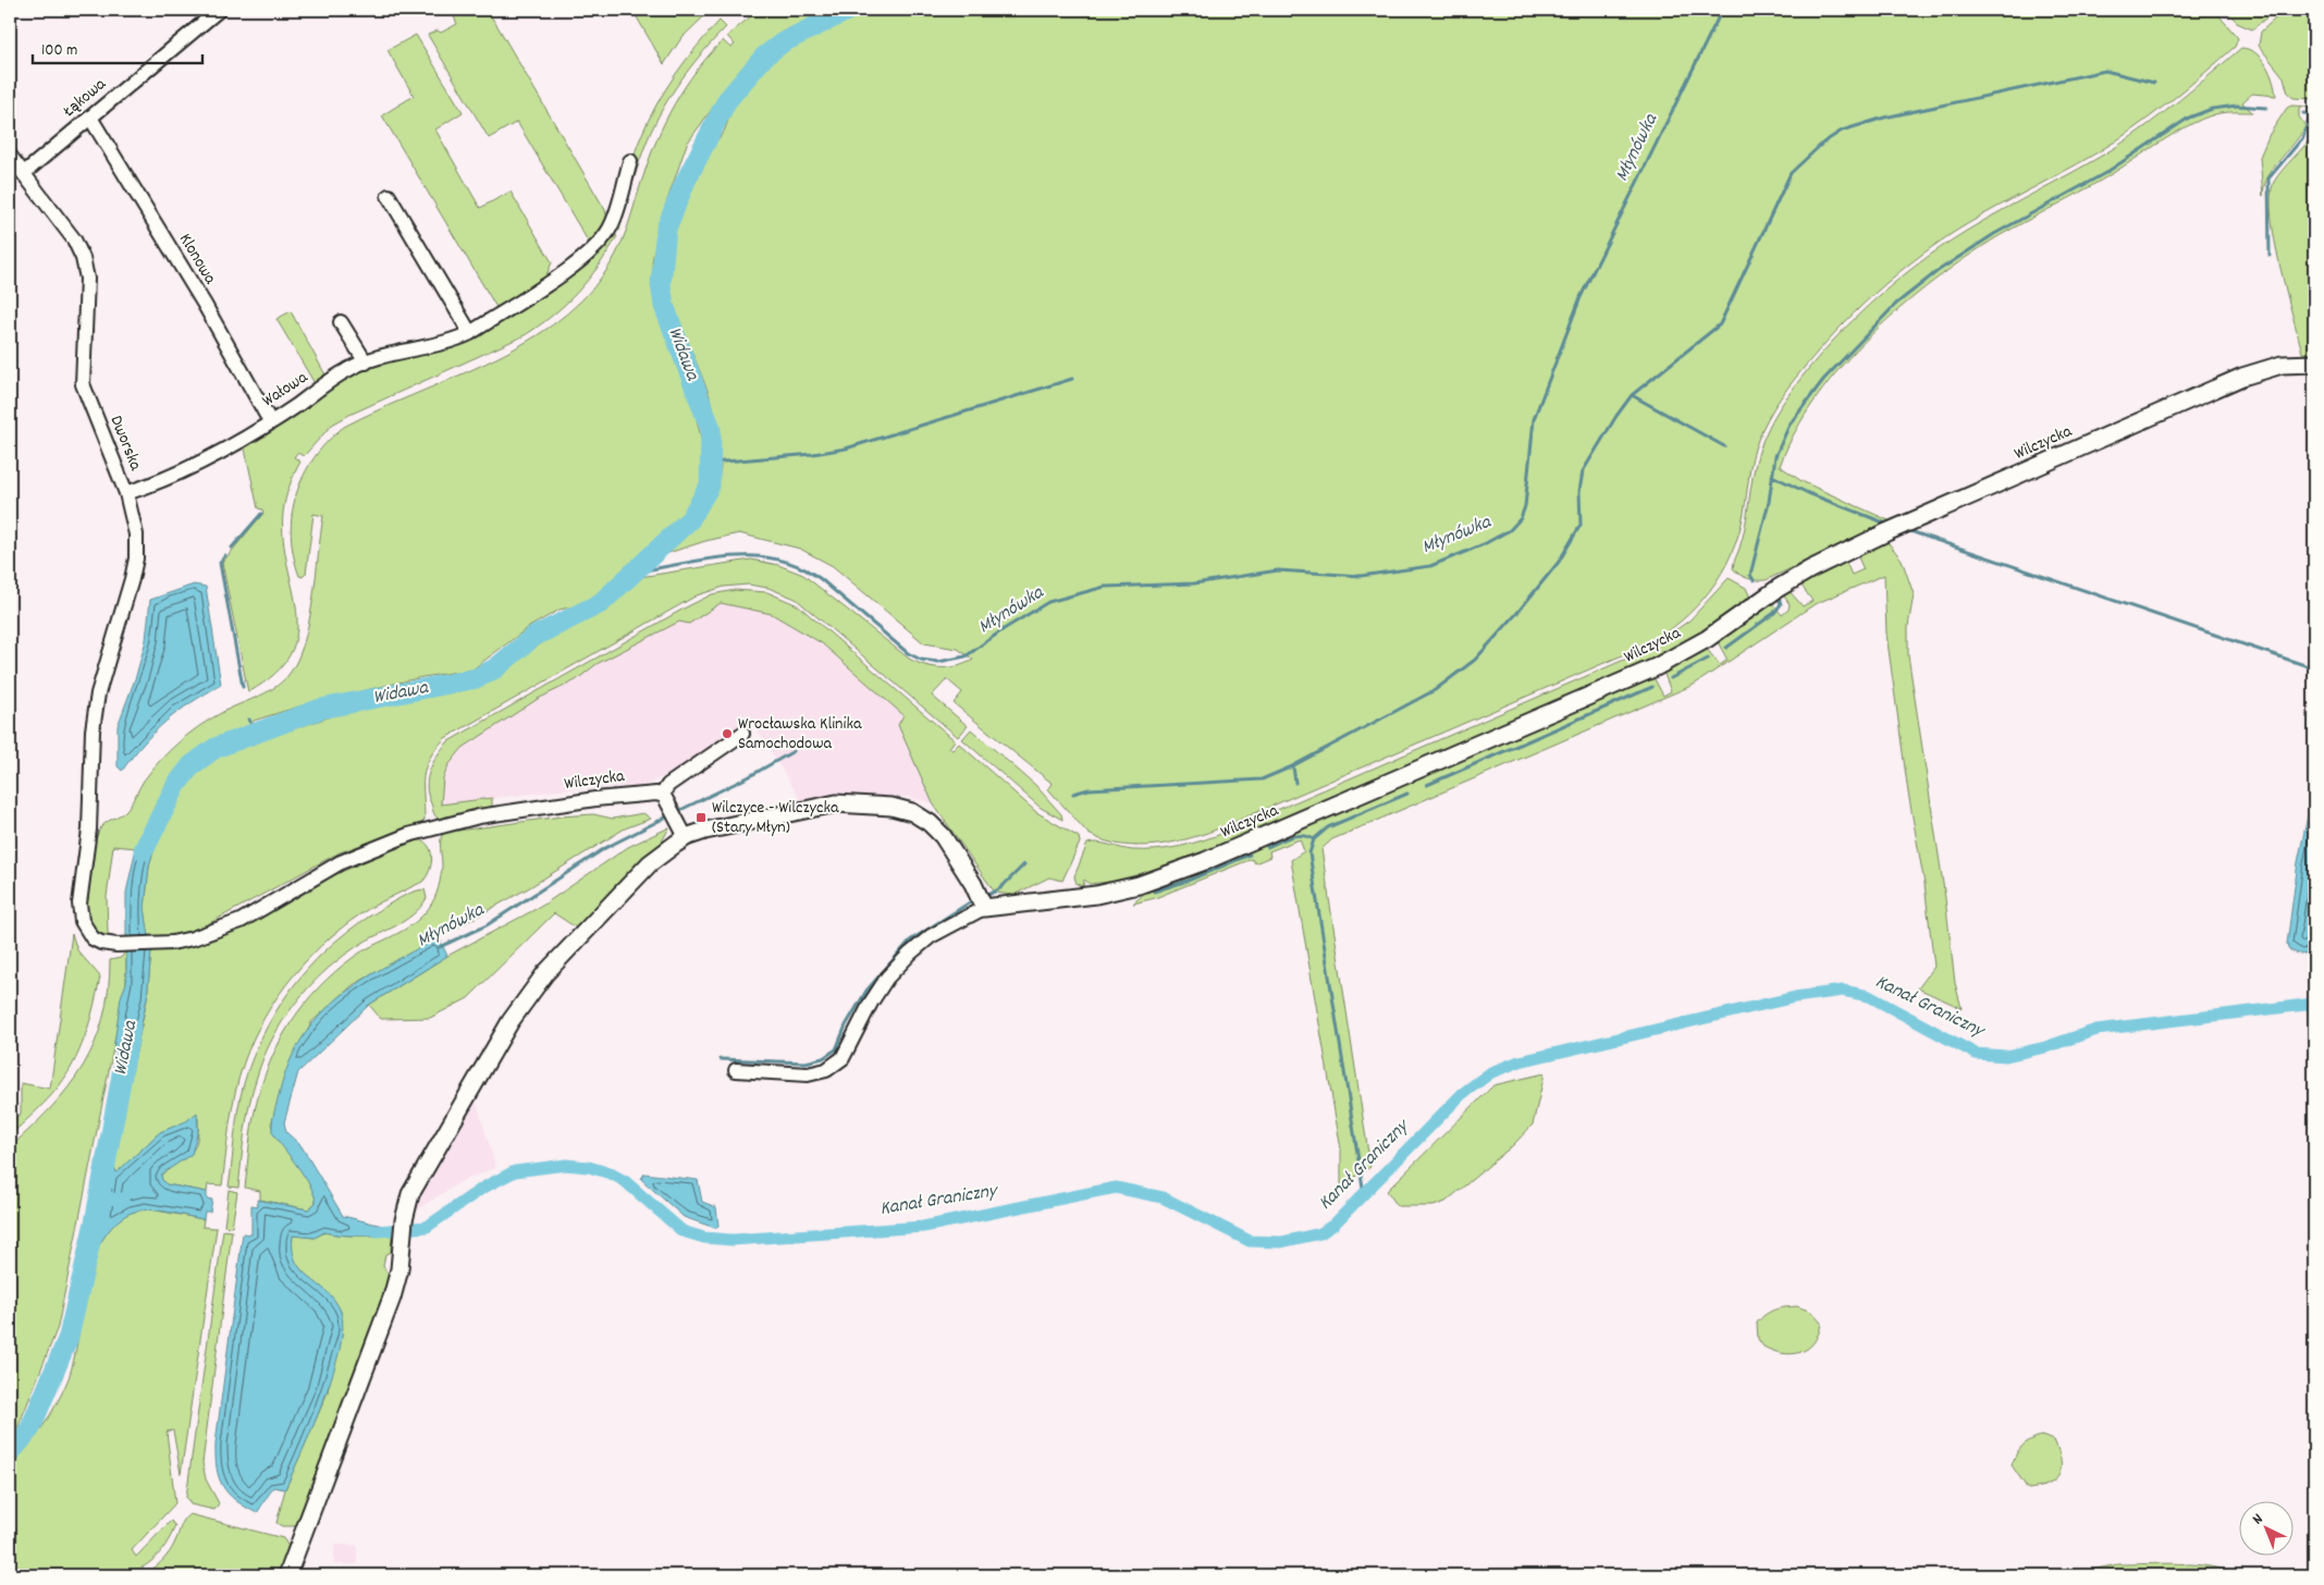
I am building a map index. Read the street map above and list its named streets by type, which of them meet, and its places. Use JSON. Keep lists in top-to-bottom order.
{
  "streets": {
    "street": [
      "Łąkowa",
      "Klonowa",
      "Wałowa",
      "Dworska",
      "Wilczycka"
    ]
  },
  "crossings": [
    ["Łąkowa", "Klonowa"],
    ["Łąkowa", "Dworska"],
    ["Klonowa", "Wałowa"],
    ["Wałowa", "Dworska"],
    ["Dworska", "Wilczycka"]
  ],
  "water": ["Młynówka", "Widawa", "Kanał Graniczny"],
  "places": {
    "other": ["Wrocławska Klinika Samochodowa"],
    "transit": ["Wilczyce - Wilczycka (Stary Młyn)"]
  },
  "scale_bar": "100 m",
  "north": "top left"
}
